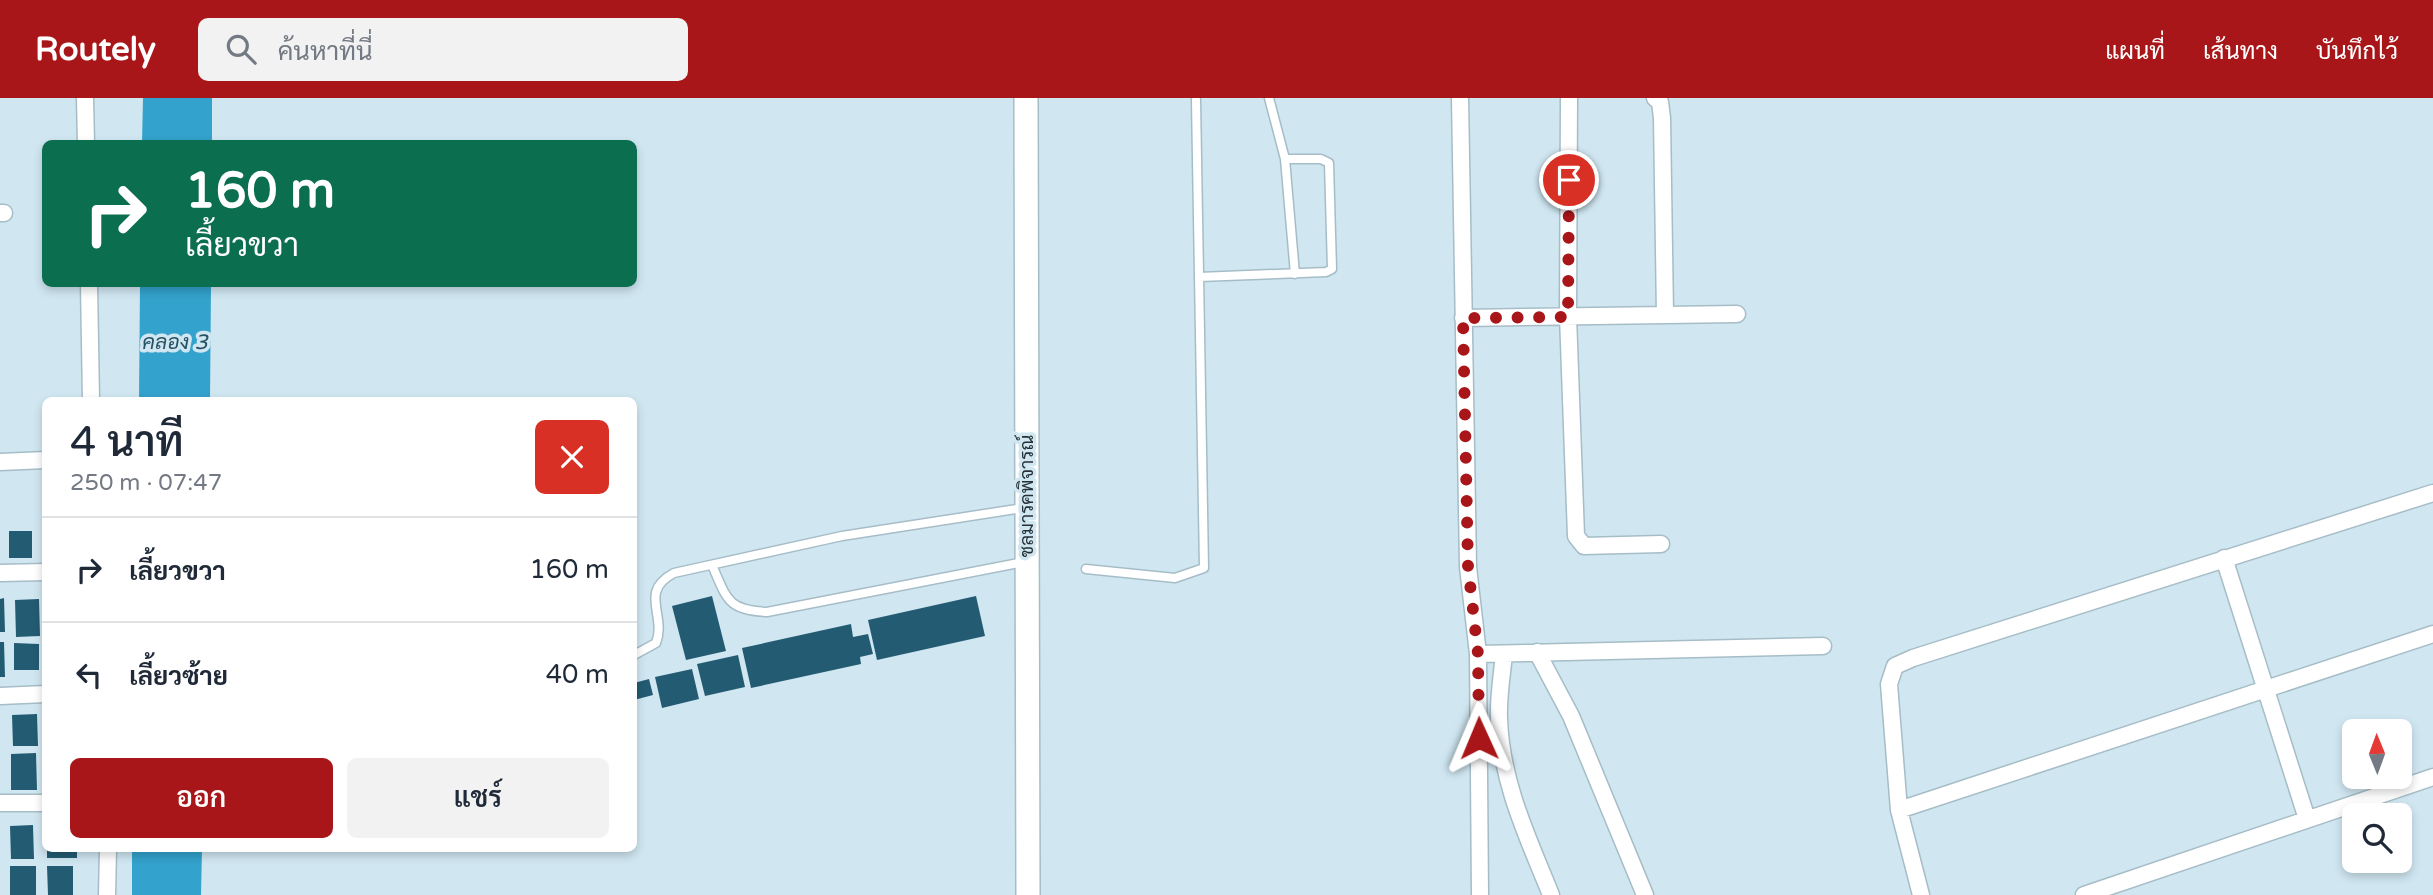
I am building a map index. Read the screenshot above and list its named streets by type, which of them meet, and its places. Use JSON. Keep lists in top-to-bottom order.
{
  "streets": {
    "street": ["ชลมารคพิจารณ์"]
  },
  "water": ["คลอง 3"],
  "north": "top",
  "page": {
    "header": "Routely",
    "search": "ค้นหาที่นี่",
    "nav": ["แผนที่", "เส้นทาง", "บันทึกไว้"],
    "turn": ["160 m", "เลี้ยวขวา"],
    "heading": ["4 นาที", "250 m · 07:47"],
    "list": [
      {
        "name": "เลี้ยวขวา",
        "value": "160 m"
      },
      {
        "name": "เลี้ยวซ้าย",
        "value": "40 m"
      }
    ],
    "buttons": ["ออก", "แชร์"]
  }
}
